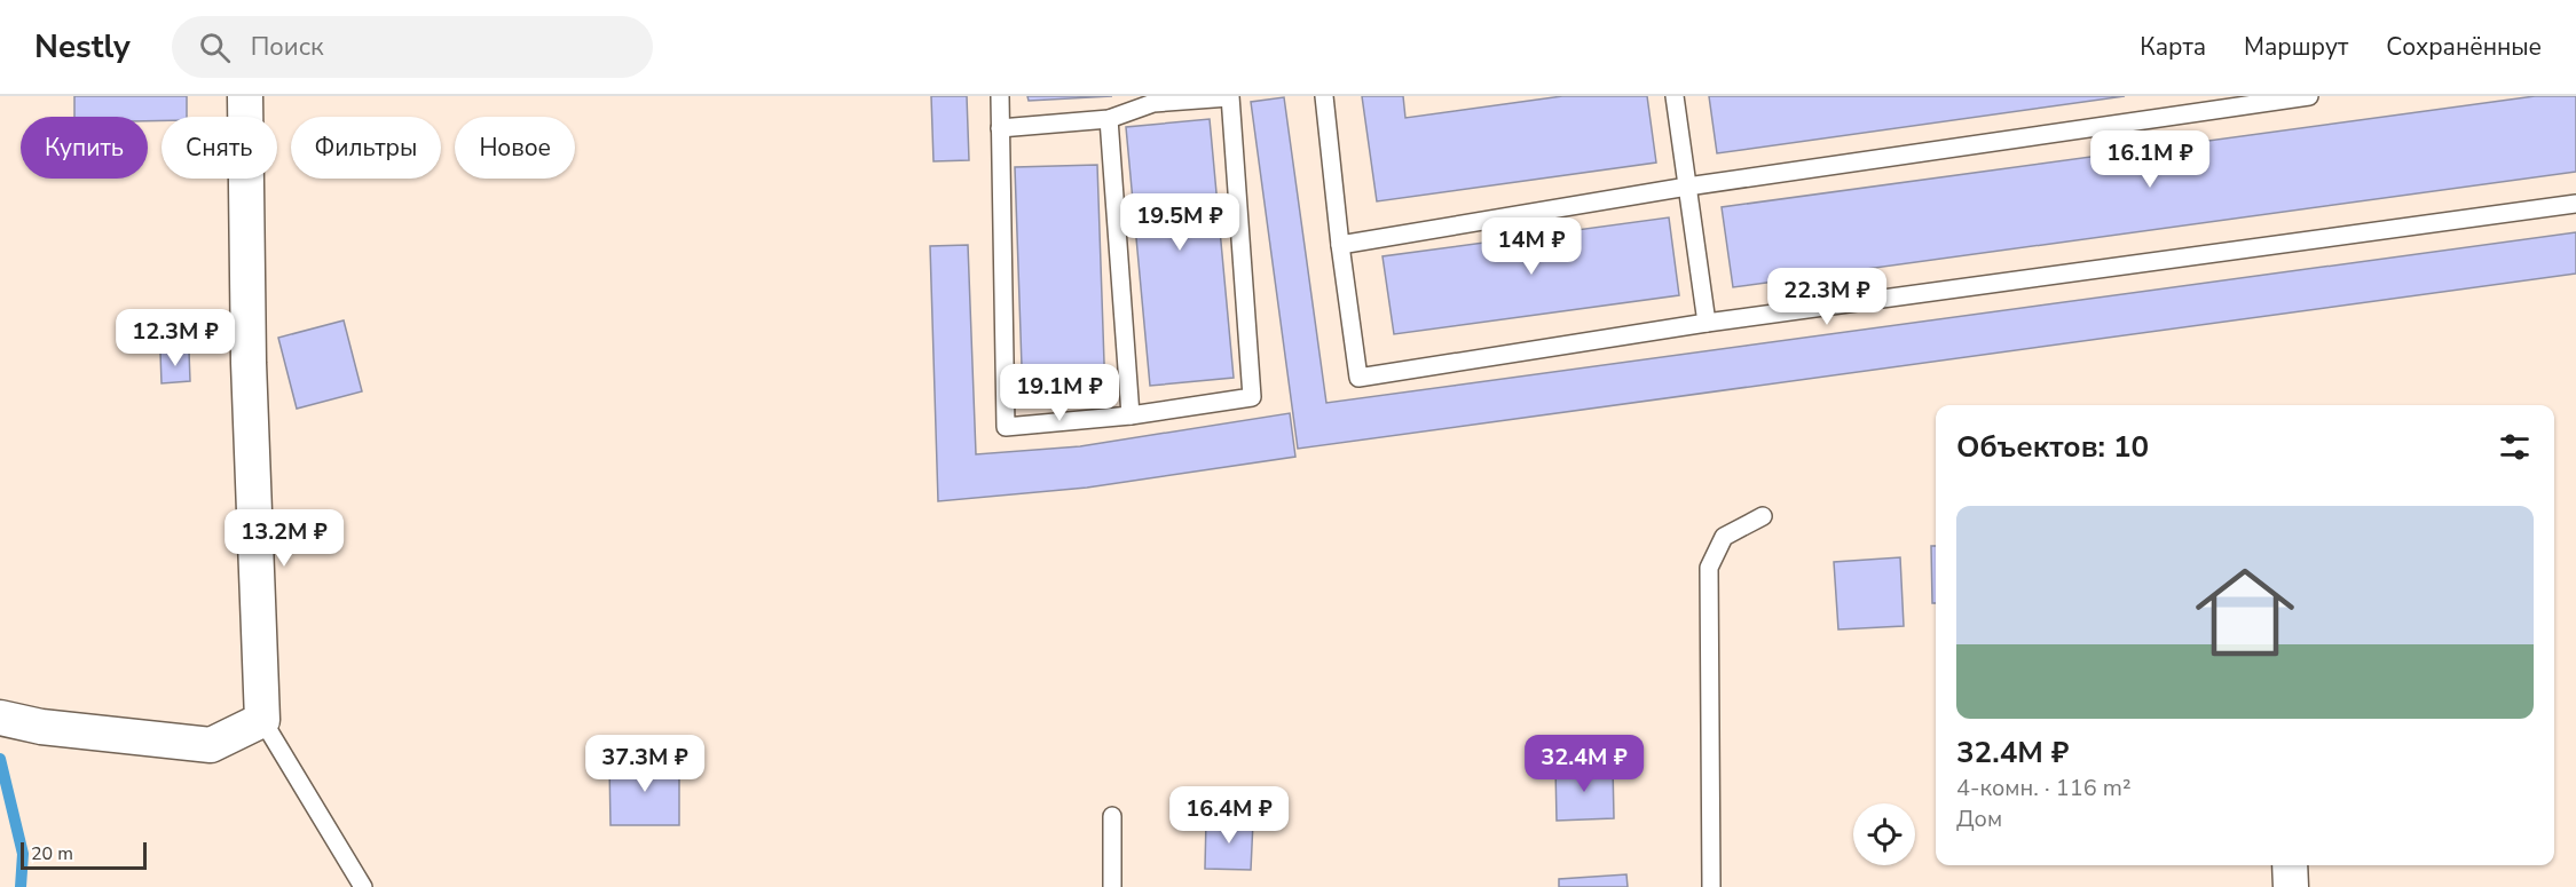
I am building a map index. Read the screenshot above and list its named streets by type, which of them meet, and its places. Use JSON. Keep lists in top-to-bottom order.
{
  "scale_bar": "20 m",
  "page": {
    "header": "Nestly",
    "search": "Поиск",
    "nav": ["Карта", "Маршрут", "Сохранённые"],
    "chip": [
      "Купить",
      "Снять",
      "Фильтры",
      "Новое"
    ],
    "price": [
      "16.1M ₽",
      "19.5M ₽",
      "14M ₽",
      "22.3M ₽",
      "12.3M ₽",
      "19.1M ₽",
      "13.2M ₽",
      "37.3M ₽",
      "32.4M ₽",
      "16.4M ₽"
    ],
    "heading": "Объектов: 10",
    "list": [
      {
        "name": "32.4M ₽",
        "note": "4-комн. · 116 m² · Дом"
      }
    ],
    "scale": "20 m"
  }
}
